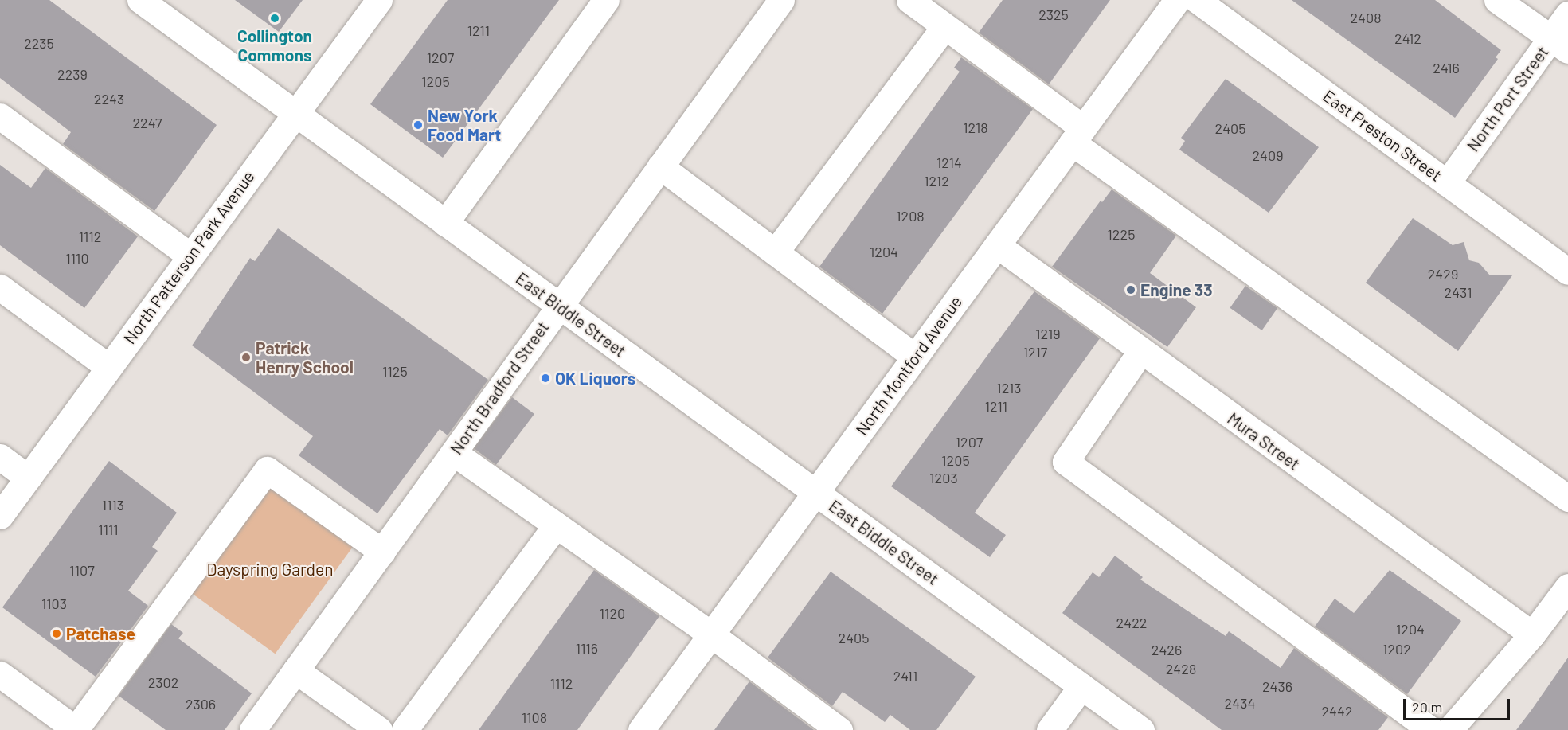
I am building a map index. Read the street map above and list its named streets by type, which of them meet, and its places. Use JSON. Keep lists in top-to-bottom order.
{
  "streets": {
    "street": [
      "North Port Street",
      "East Preston Street",
      "North Patterson Park Avenue",
      "East Biddle Street",
      "North Montford Avenue",
      "North Bradford Street",
      "Mura Street"
    ]
  },
  "crossings": [
    ["North Port Street", "East Preston Street"],
    ["North Patterson Park Avenue", "East Biddle Street"],
    ["East Biddle Street", "North Montford Avenue"],
    ["East Biddle Street", "North Bradford Street"],
    ["North Montford Avenue", "Mura Street"]
  ],
  "parks": ["Dayspring Garden"],
  "places": [
    "Collington Commons",
    "New York Food Mart",
    "Engine 33",
    "Patrick Henry School",
    "OK Liquors",
    "Patchase"
  ],
  "house_numbers": [
    "2325",
    "2408",
    "1211",
    "2412",
    "2235",
    "1207",
    "2416",
    "2239",
    "1205",
    "2243",
    "2247",
    "1218",
    "2405",
    "2409",
    "1214",
    "1212",
    "1208",
    "1225",
    "1112",
    "1204",
    "1110",
    "2429",
    "2431",
    "1219",
    "1217",
    "1125",
    "1213",
    "1211",
    "1207",
    "1205",
    "1203",
    "1113",
    "1111",
    "1107",
    "1103",
    "1120",
    "2422",
    "1204",
    "2405",
    "1116",
    "1202",
    "2426",
    "2428",
    "2411",
    "2302",
    "1112",
    "2436",
    "2434",
    "2306",
    "2442",
    "1108"
  ],
  "scale_bar": "20 m"
}
